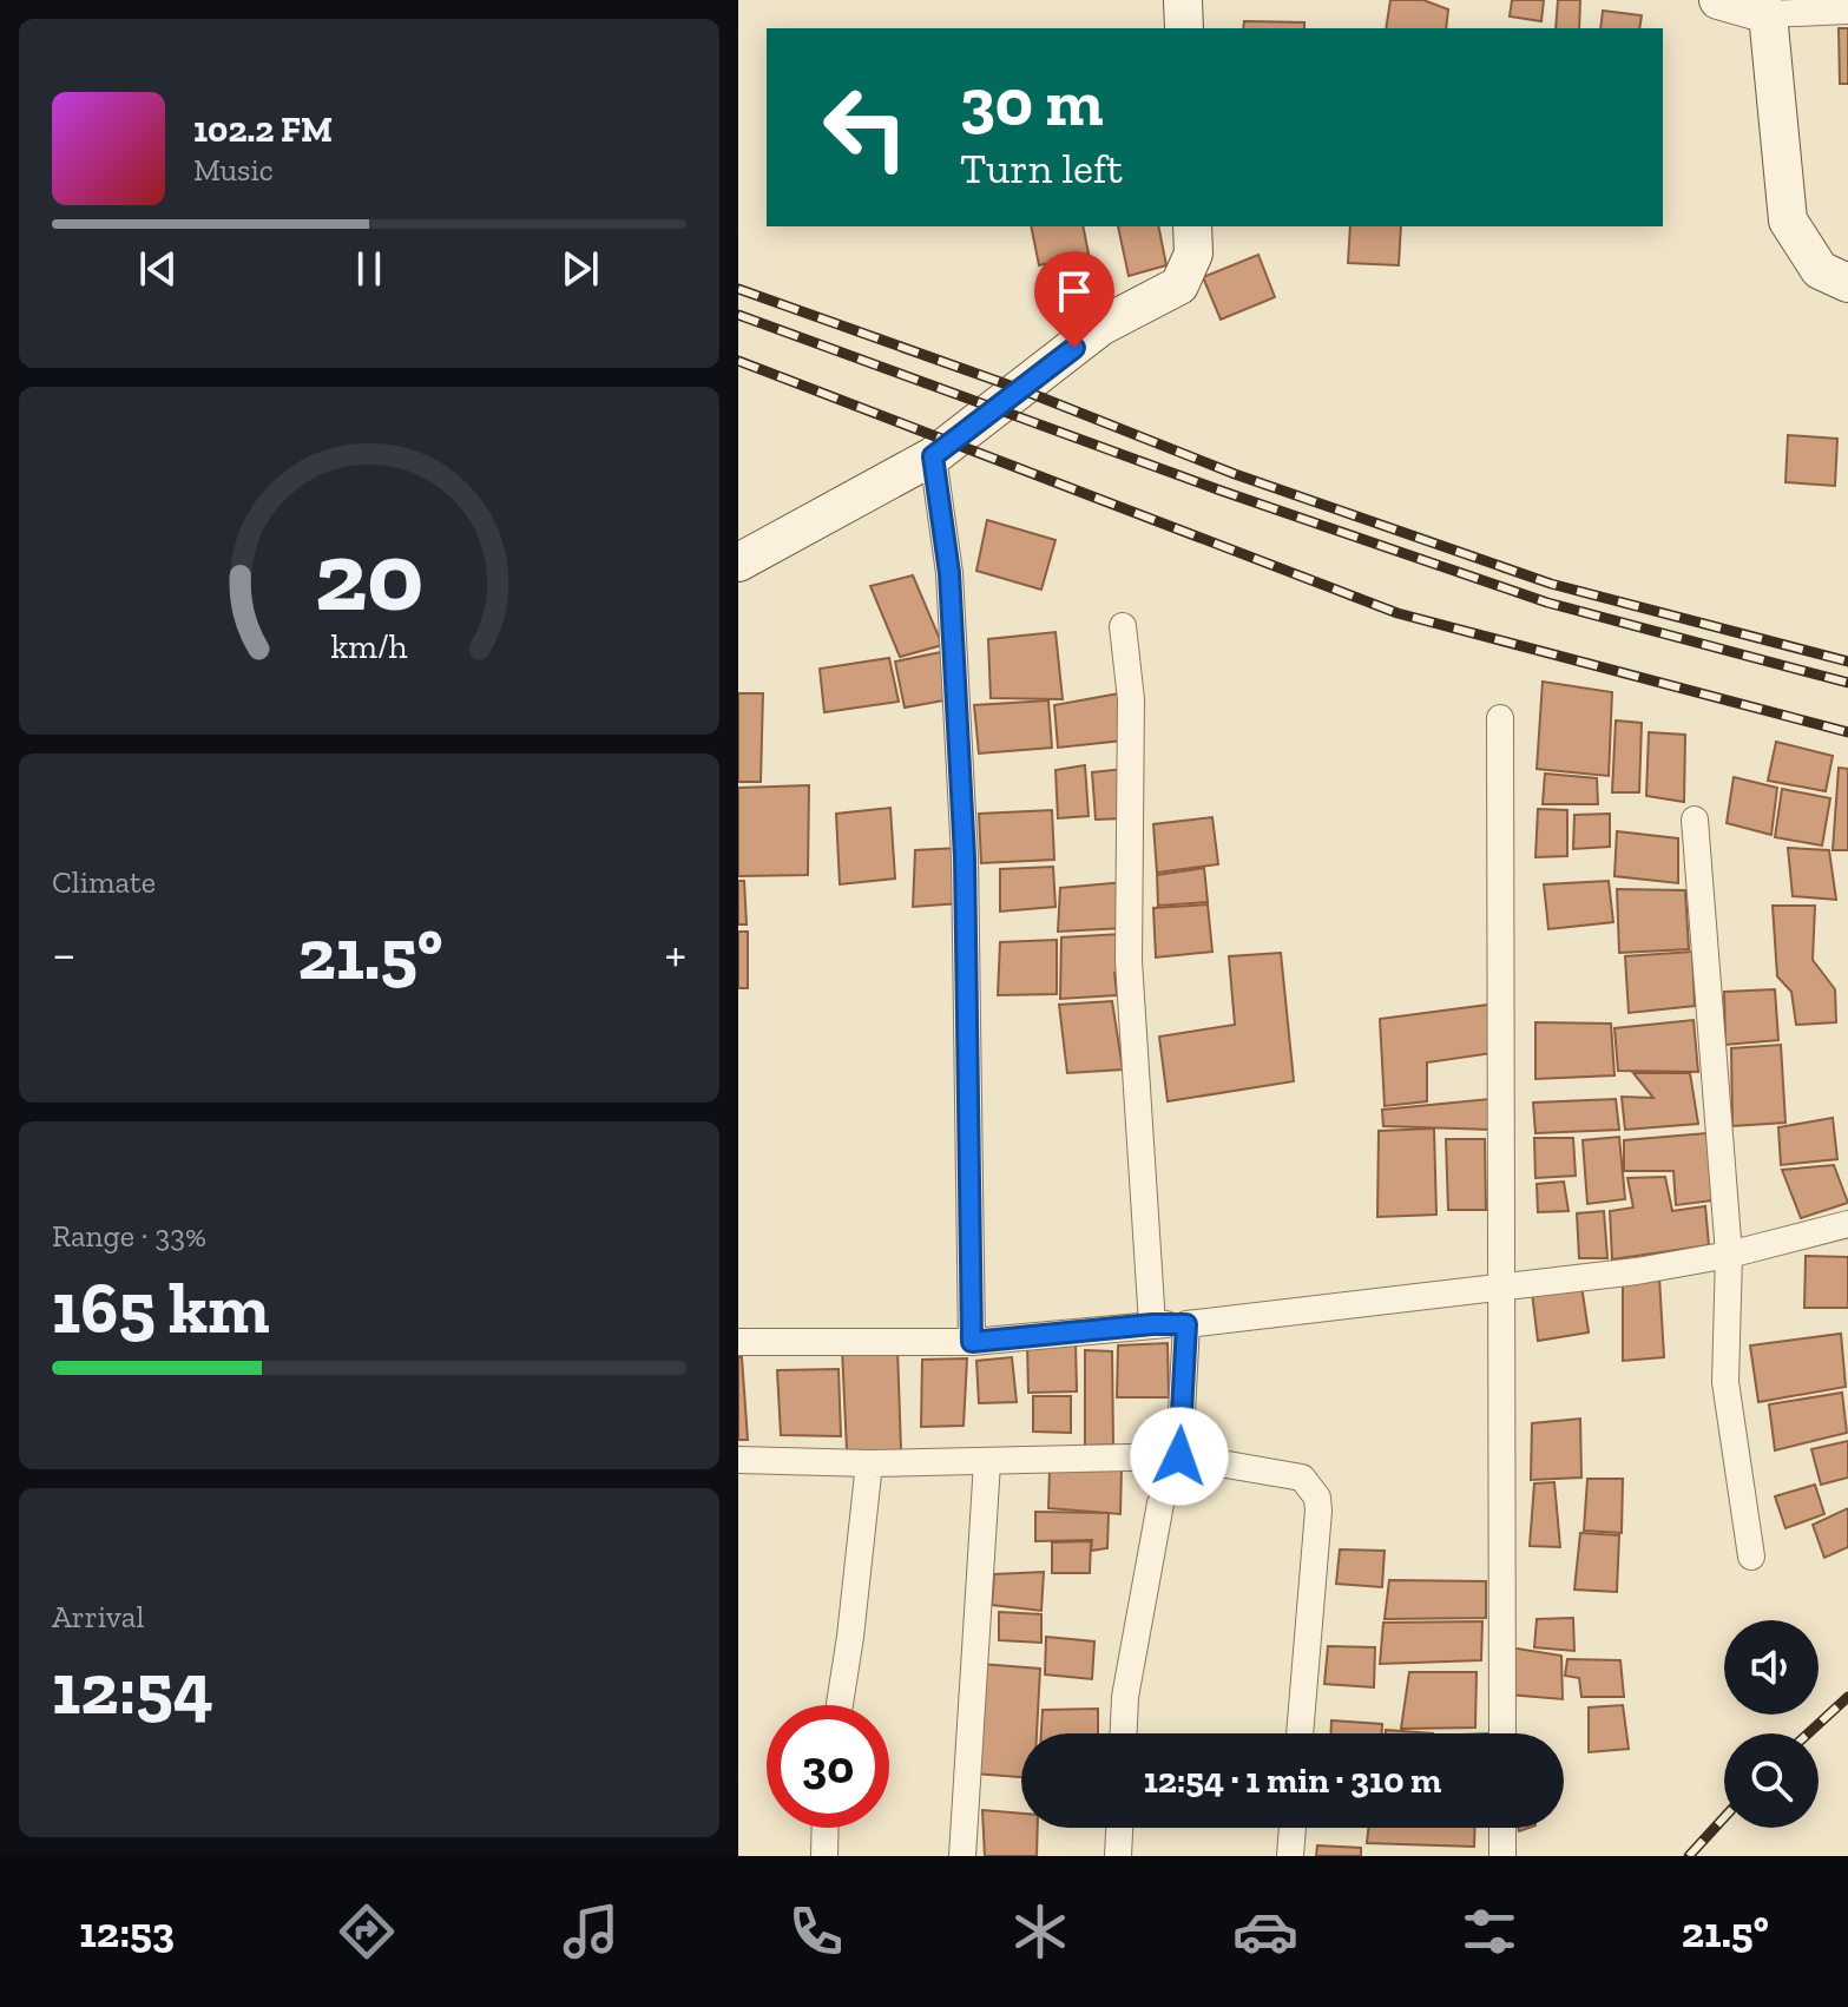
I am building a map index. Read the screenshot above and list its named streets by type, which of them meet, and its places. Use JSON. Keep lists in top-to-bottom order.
{
  "page": {
    "turn": ["30 m", "Turn left"],
    "song": ["102.2 FM", "Music"],
    "tile": [
      "Climate",
      ["Range · 33%", "165 km"],
      ["Arrival", "12:54"]
    ],
    "heat": ["−", "21.5°", "+"],
    "limit": "30",
    "trip": "12:54 · 1 min · 310 m",
    "tabs": ["12:53", "21.5°"],
    "gauge": ["20", "km/h"]
  }
}
